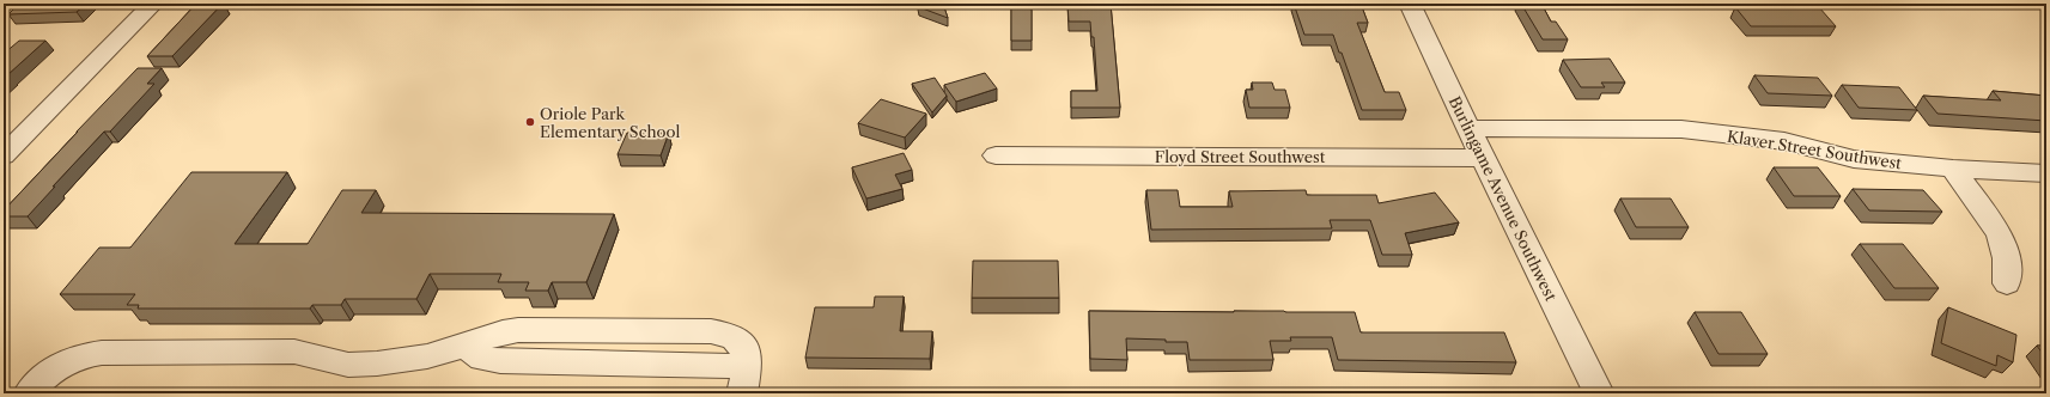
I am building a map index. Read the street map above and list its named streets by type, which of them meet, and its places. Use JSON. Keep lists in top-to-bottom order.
{
  "streets": {
    "street": ["Klaver Street Southwest", "Floyd Street Southwest", "Burlingame Avenue Southwest"]
  },
  "crossings": [
    ["Klaver Street Southwest", "Burlingame Avenue Southwest"],
    ["Floyd Street Southwest", "Burlingame Avenue Southwest"]
  ],
  "places": ["Oriole Park Elementary School"]
}
